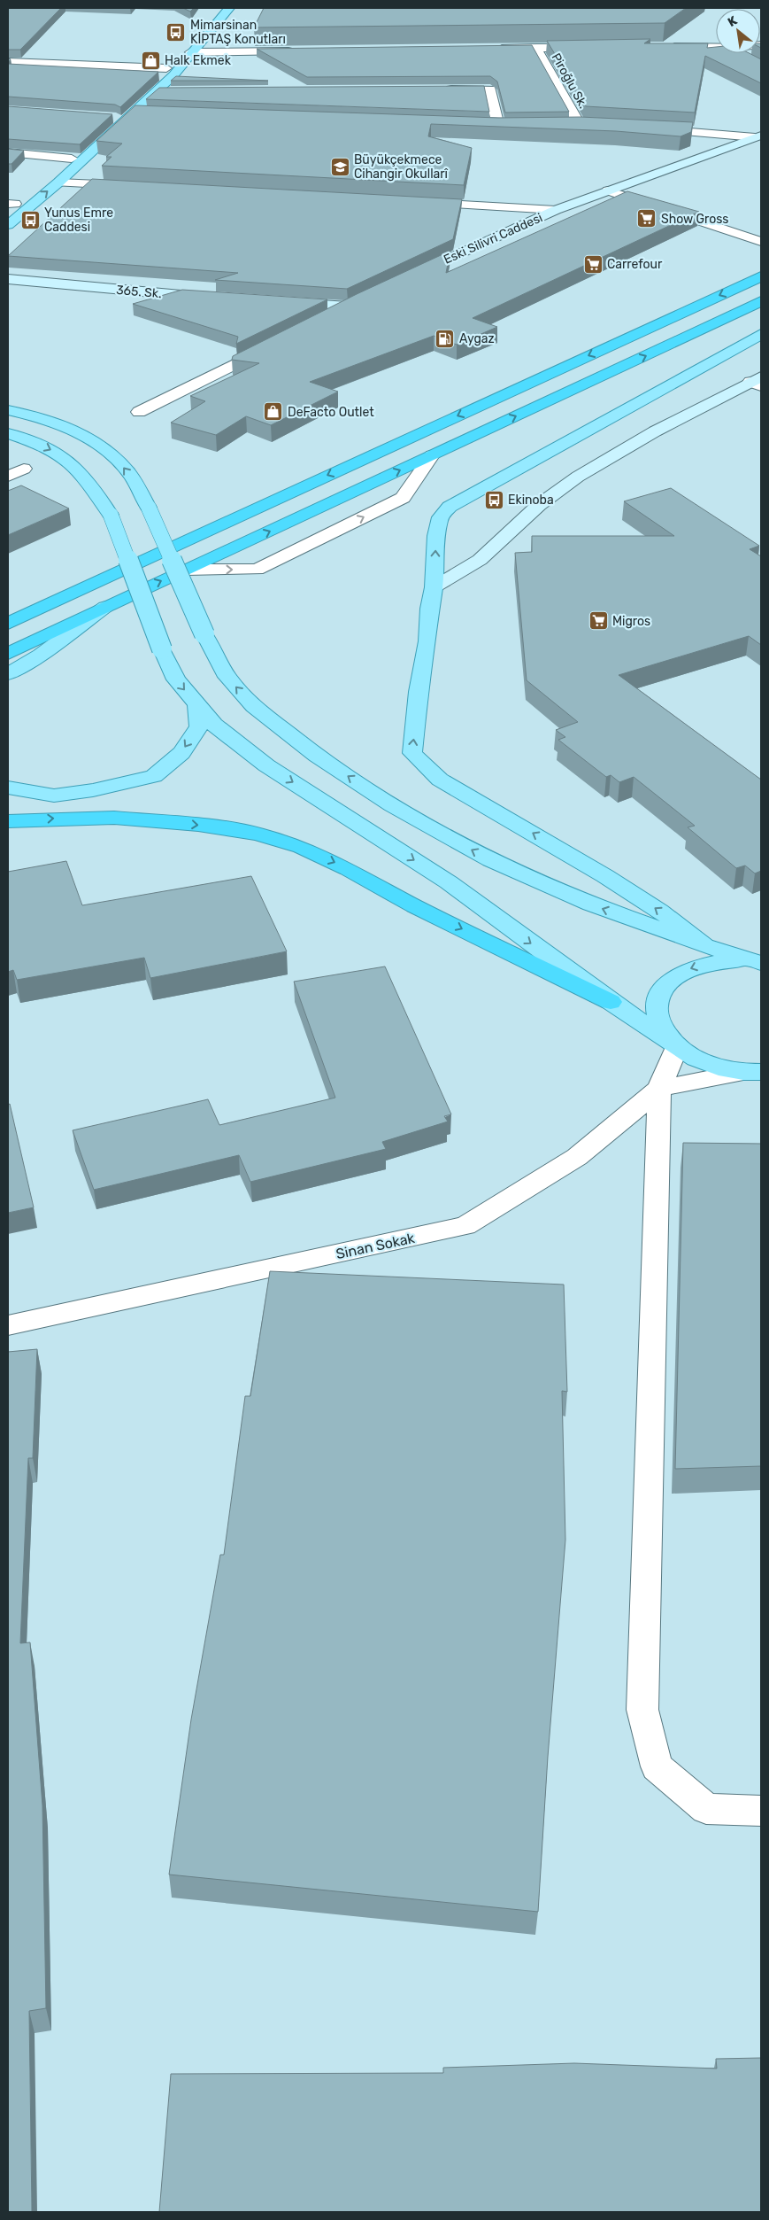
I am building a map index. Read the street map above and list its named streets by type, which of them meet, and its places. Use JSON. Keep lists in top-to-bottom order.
{
  "streets": {
    "main road": ["Eski Silivri Caddesi", "365. Sk."],
    "street": ["Piroğlu Sk.", "Sinan Sokak"]
  },
  "places": {
    "bus stop": ["Mimarsinan KİPTAŞ Konutları", "Yunus Emre Caddesi", "Ekinoba"],
    "shop": ["Halk Ekmek", "DeFacto Outlet"],
    "school or university": ["Büyükçekmece Cihangir Okullarî"],
    "supermarket": ["Show Gross", "Carrefour", "Migros"],
    "fuel station": ["Aygaz"]
  },
  "north": "top left"
}
